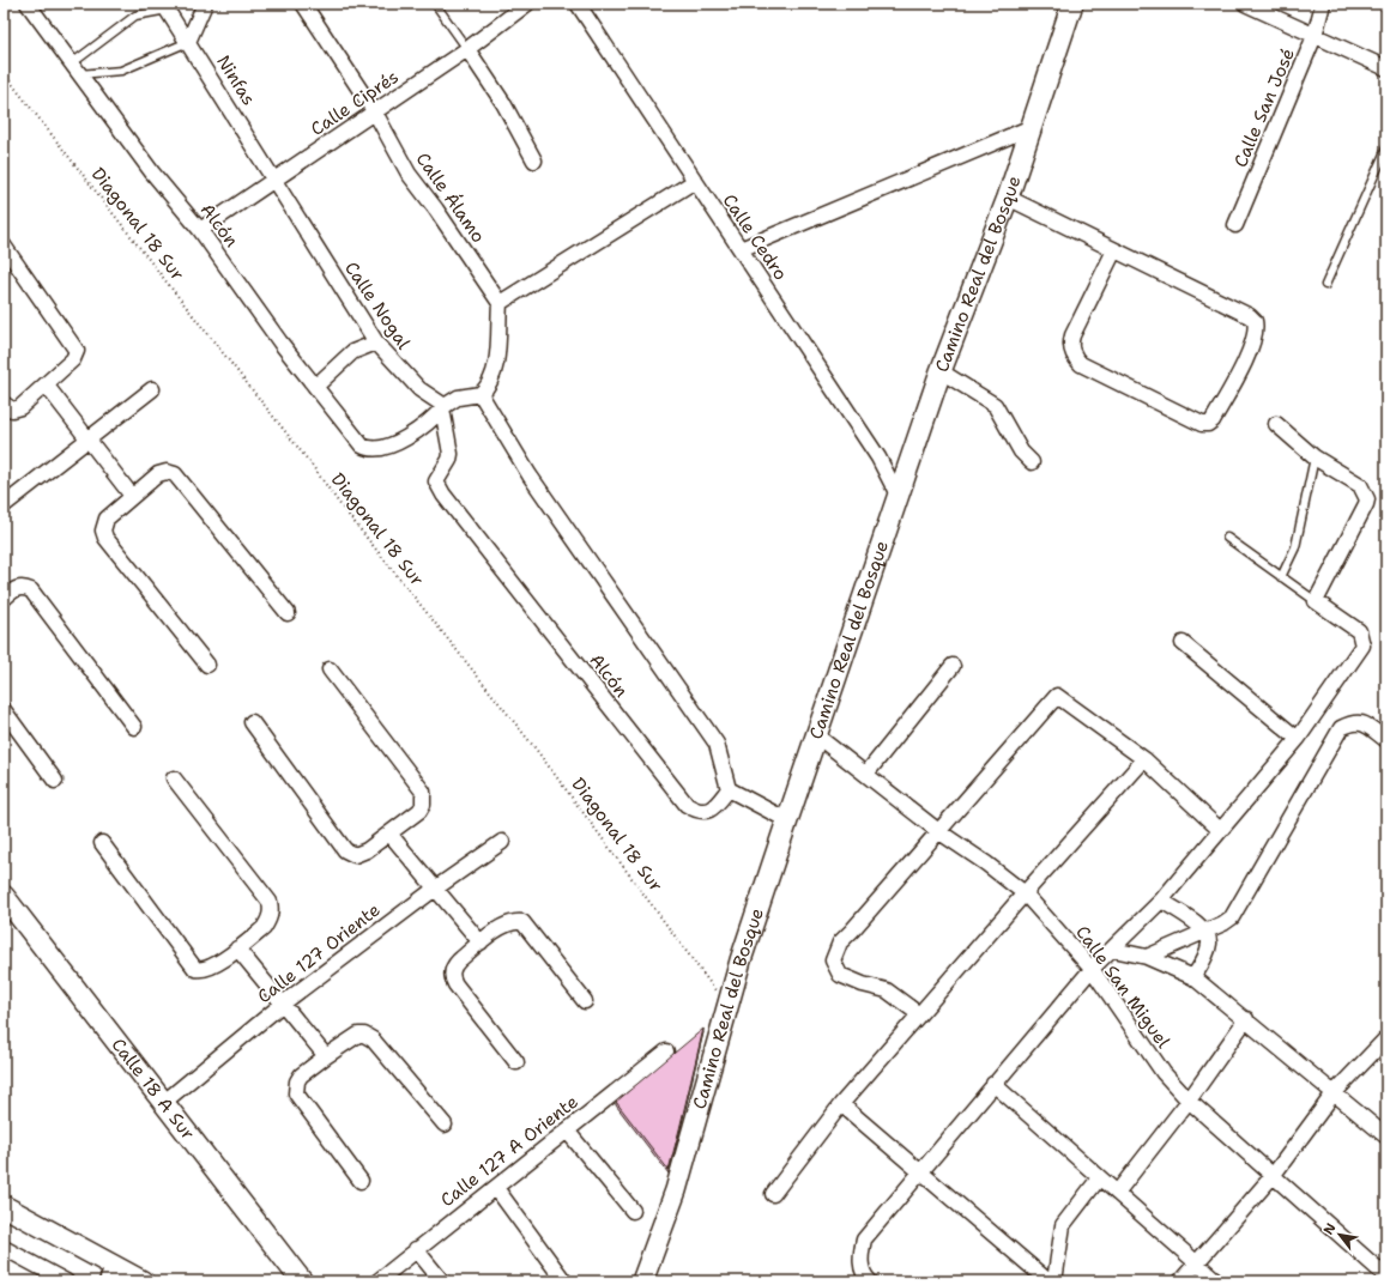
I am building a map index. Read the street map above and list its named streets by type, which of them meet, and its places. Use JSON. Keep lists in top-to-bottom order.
{
  "streets": {
    "street": [
      "Ninfas",
      "Calle Ciprés",
      "Calle San José",
      "Calle Álamo",
      "Alcón",
      "Calle Cedro",
      "Camino Real del Bosque",
      "Calle Nogal",
      "Calle 127 Oriente",
      "Calle San Miguel",
      "Calle 18 A Sur",
      "Calle 127 A Oriente"
    ],
    "path": ["Diagonal 18 Sur"]
  },
  "crossings": [
    ["Ninfas", "Calle Ciprés"],
    ["Ninfas", "Calle Nogal"],
    ["Calle Ciprés", "Calle Álamo"],
    ["Calle Ciprés", "Alcón"],
    ["Calle Ciprés", "Calle Nogal"],
    ["Diagonal 18 Sur", "Camino Real del Bosque"],
    ["Alcón", "Calle Nogal"],
    ["Calle Cedro", "Camino Real del Bosque"],
    ["Camino Real del Bosque", "Calle San Miguel"],
    ["Calle 127 Oriente", "Calle 18 A Sur"]
  ],
  "north": "top left"
}
